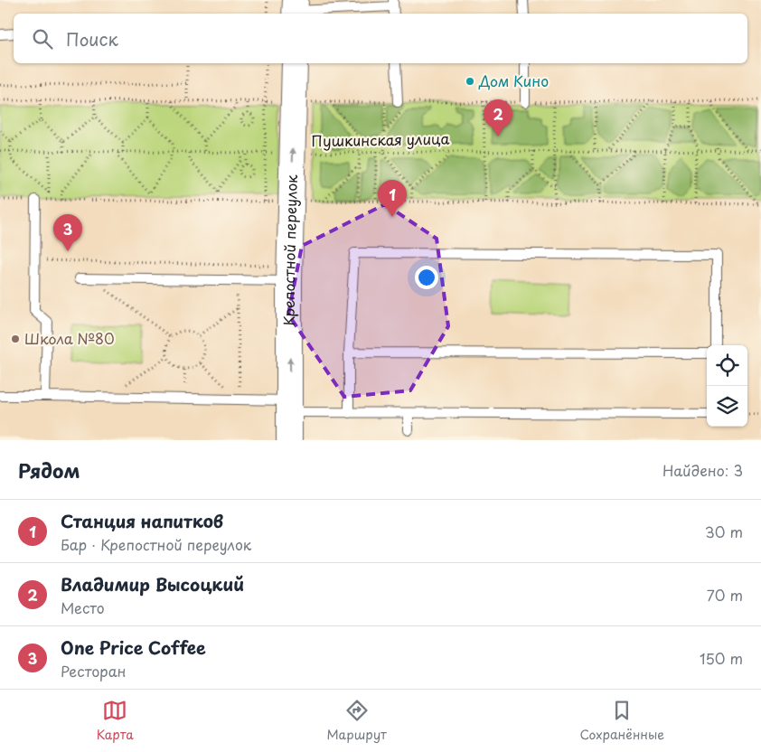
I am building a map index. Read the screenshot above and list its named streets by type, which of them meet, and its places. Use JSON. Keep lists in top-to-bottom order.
{
  "streets": {
    "street": ["Крепостной переулок"],
    "path": ["Пушкинская улица"]
  },
  "crossings": [
    ["Пушкинская улица", "Крепостной переулок"]
  ],
  "one_way": ["Крепостной переулок"],
  "places": ["Дом Кино", "Школа №80"],
  "page": {
    "search": "Поиск",
    "pins": ["2", "1", "3"],
    "heading": ["Рядом", "Найдено: 3"],
    "list": [
      {
        "mark": "1",
        "name": "Станция напитков",
        "note": "Бар · Крепостной переулок",
        "value": "30 m"
      },
      {
        "mark": "2",
        "name": "Владимир Высоцкий",
        "note": "Место",
        "value": "70 m"
      },
      {
        "mark": "3",
        "name": "One Price Coffee",
        "note": "Ресторан",
        "value": "150 m"
      }
    ],
    "nav": ["Карта", "Маршрут", "Сохранённые"]
  }
}
